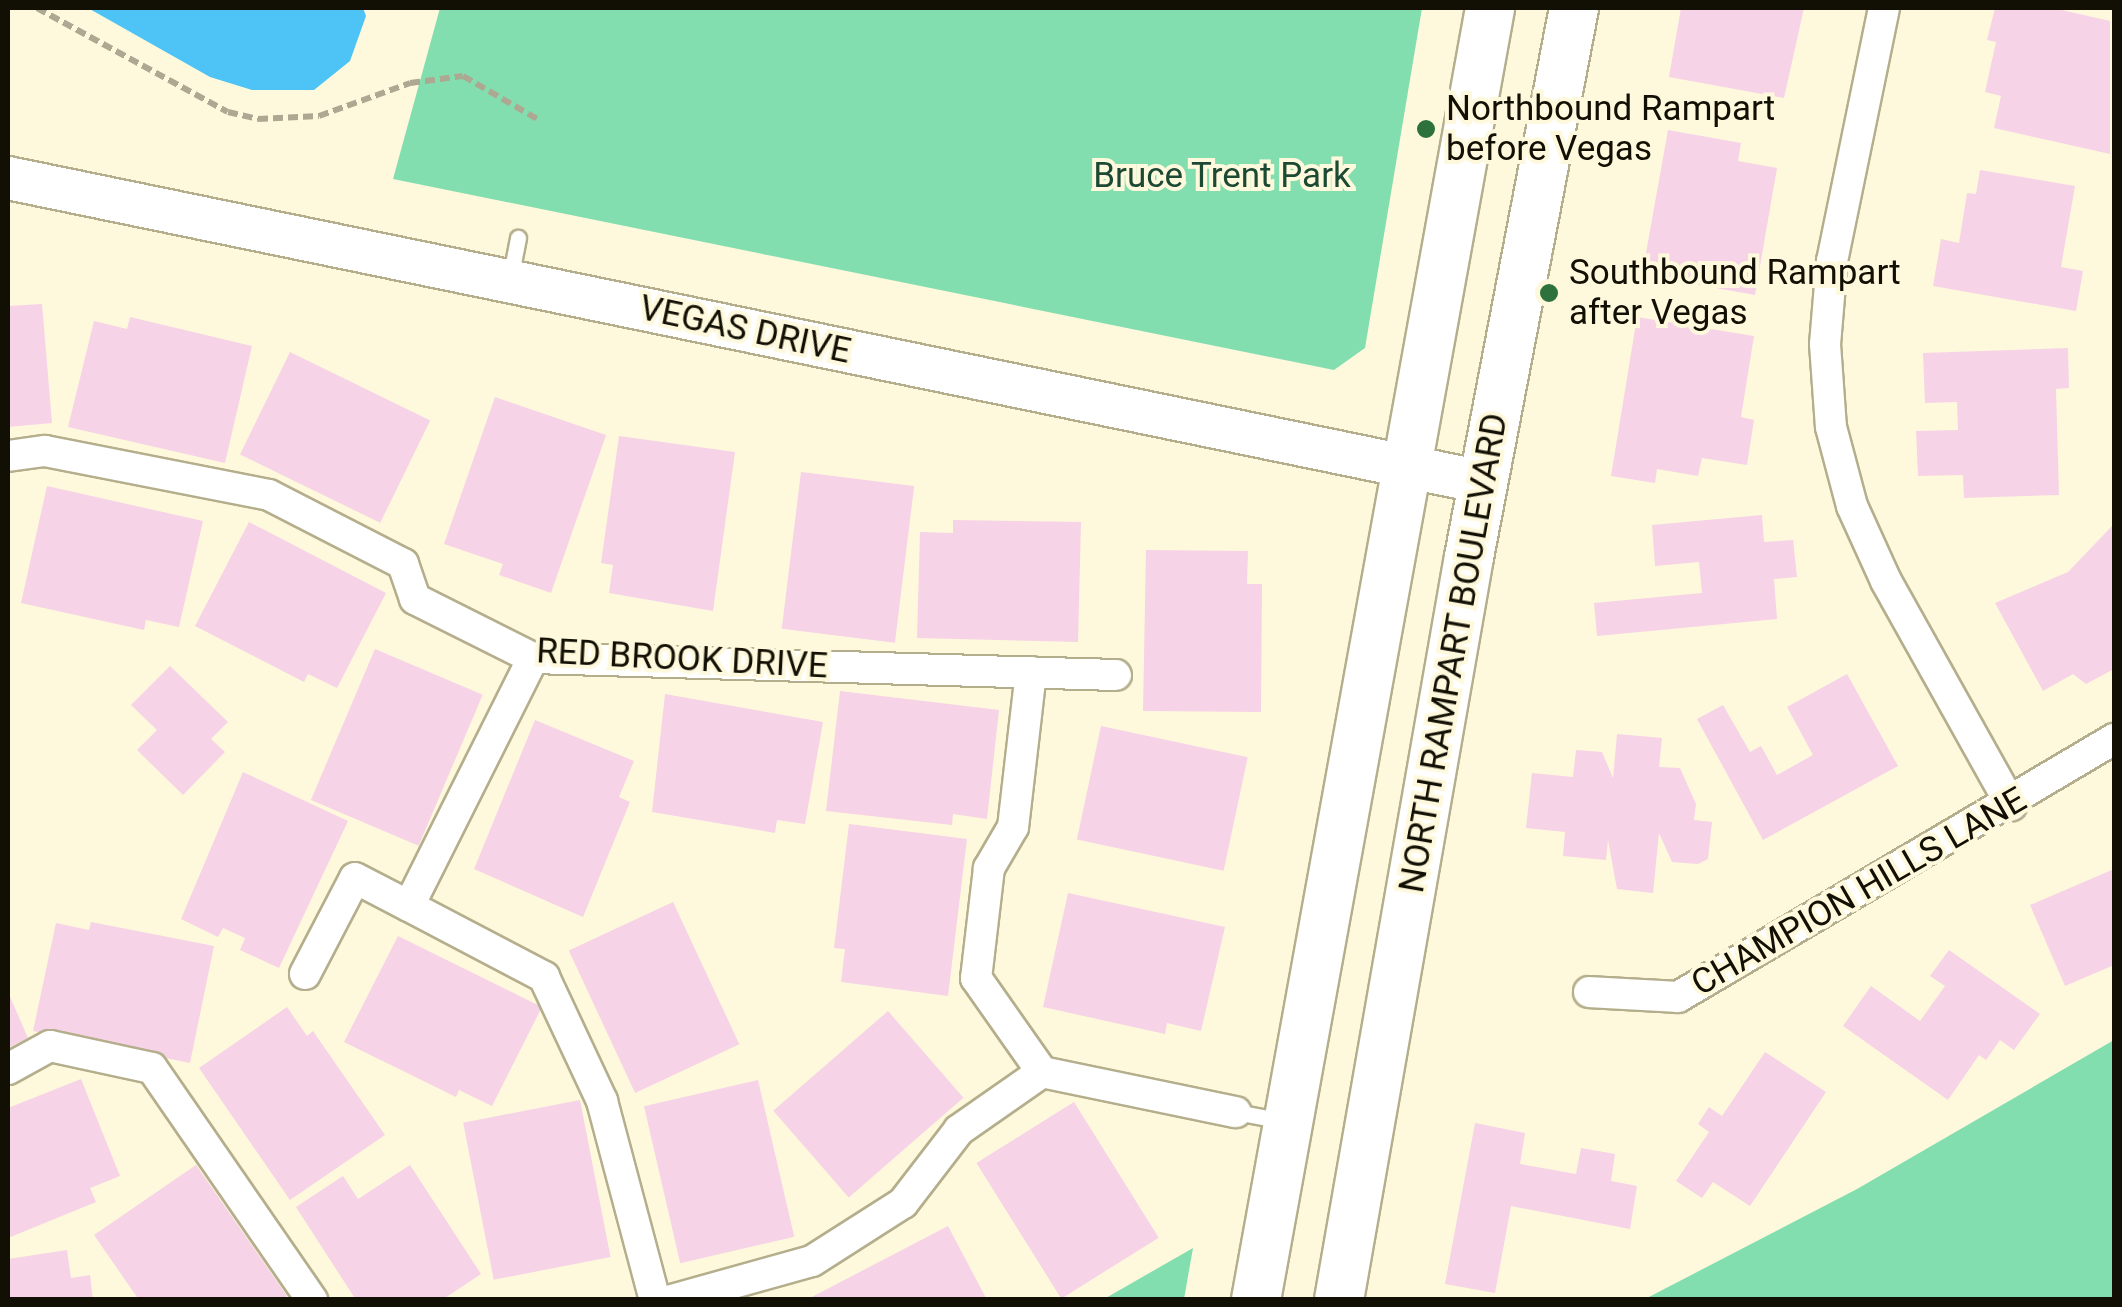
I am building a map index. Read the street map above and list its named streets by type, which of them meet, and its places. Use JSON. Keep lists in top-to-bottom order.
{
  "streets": {
    "main road": ["VEGAS DRIVE", "NORTH RAMPART BOULEVARD"],
    "street": ["RED BROOK DRIVE", "CHAMPION HILLS LANE"]
  },
  "crossings": [
    ["VEGAS DRIVE", "NORTH RAMPART BOULEVARD"]
  ],
  "parks": ["Bruce Trent Park"],
  "places": ["Northbound Rampart before Vegas", "Southbound Rampart after Vegas"]
}
